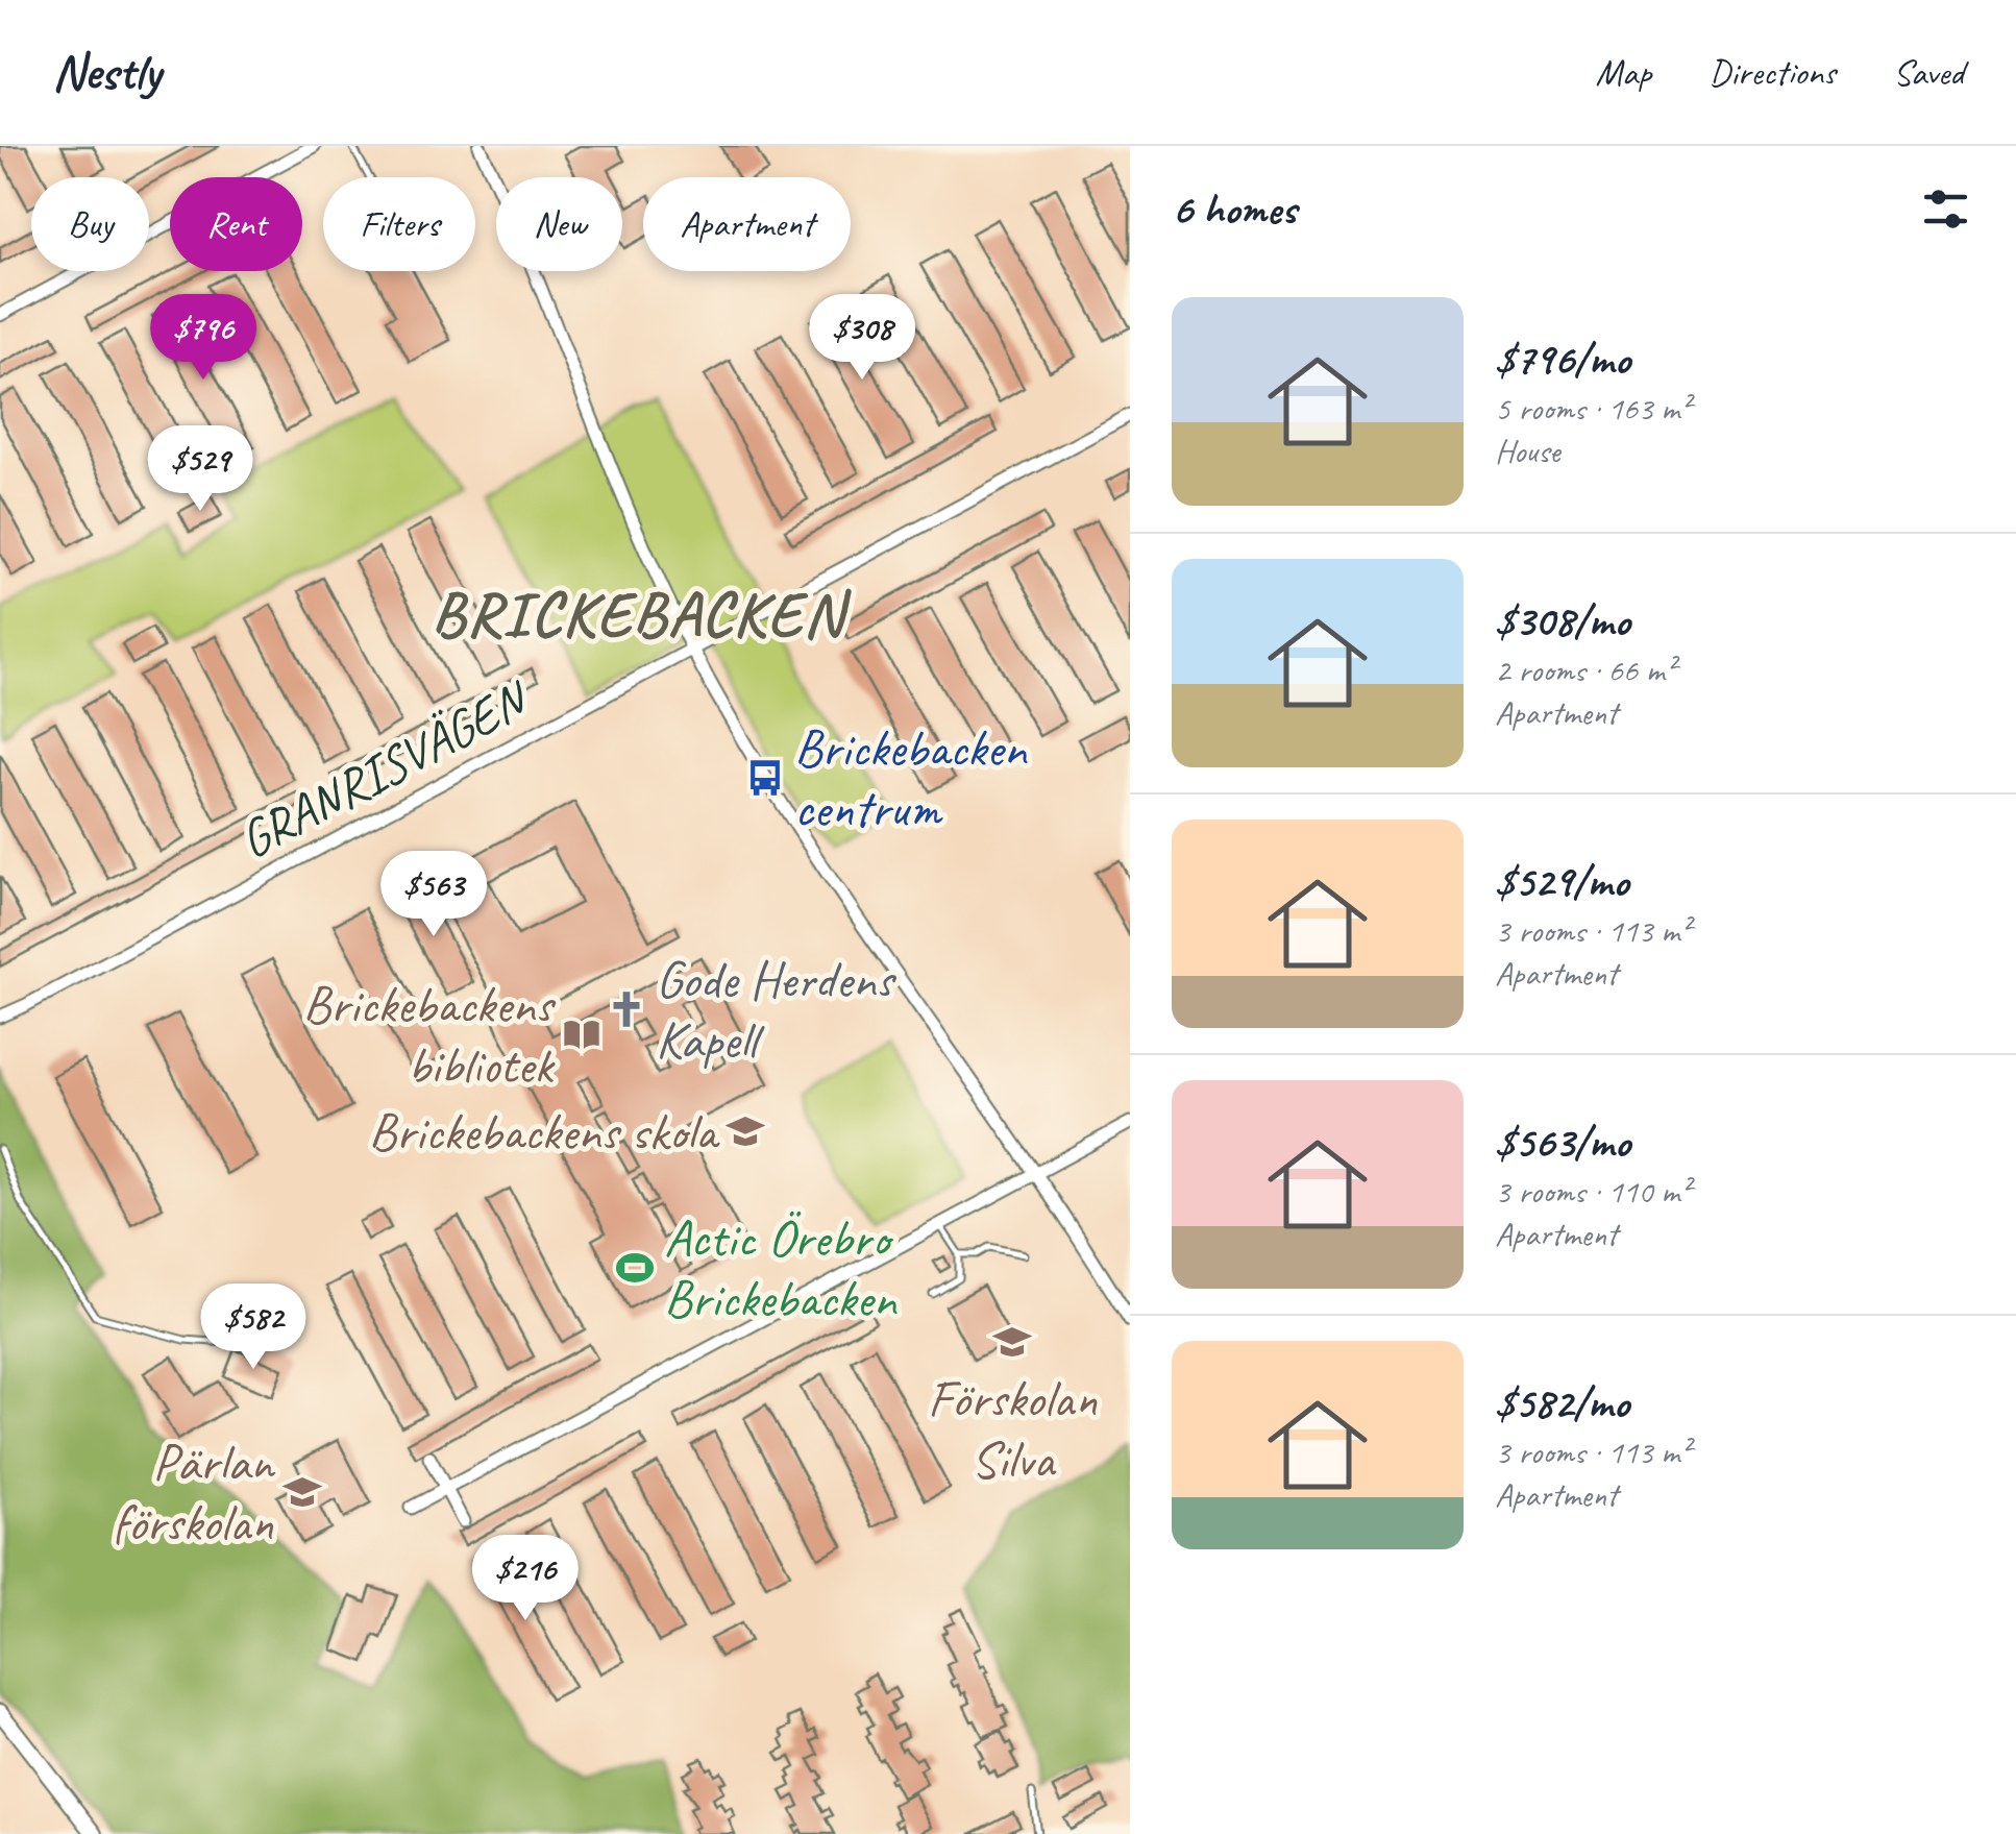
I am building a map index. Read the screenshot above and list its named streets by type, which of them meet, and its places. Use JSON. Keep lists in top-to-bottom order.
{
  "streets": {
    "street": ["GRANRISVÄGEN"]
  },
  "districts": ["BRICKEBACKEN"],
  "places": {
    "bus stop": ["Brickebacken centrum"],
    "church": ["Gode Herdens Kapell"],
    "library": ["Brickebackens bibliotek"],
    "school or university": ["Brickebackens skola", "Förskolan Silva", "Pärlan förskolan"],
    "sports": ["Actic Örebro Brickebacken"]
  },
  "page": {
    "header": "Nestly",
    "nav": ["Map", "Directions", "Saved"],
    "heading": "6 homes",
    "chip": [
      "Buy",
      "Rent",
      "Filters",
      "New",
      "Apartment"
    ],
    "list": [
      {
        "name": "$796/mo",
        "note": "5 rooms · 163 m² · House"
      },
      {
        "name": "$308/mo",
        "note": "2 rooms · 66 m² · Apartment"
      },
      {
        "name": "$529/mo",
        "note": "3 rooms · 113 m² · Apartment"
      },
      {
        "name": "$563/mo",
        "note": "3 rooms · 110 m² · Apartment"
      },
      {
        "name": "$582/mo",
        "note": "3 rooms · 113 m² · Apartment"
      }
    ],
    "price": [
      "$796",
      "$308",
      "$529",
      "$563",
      "$582",
      "$216"
    ]
  }
}
